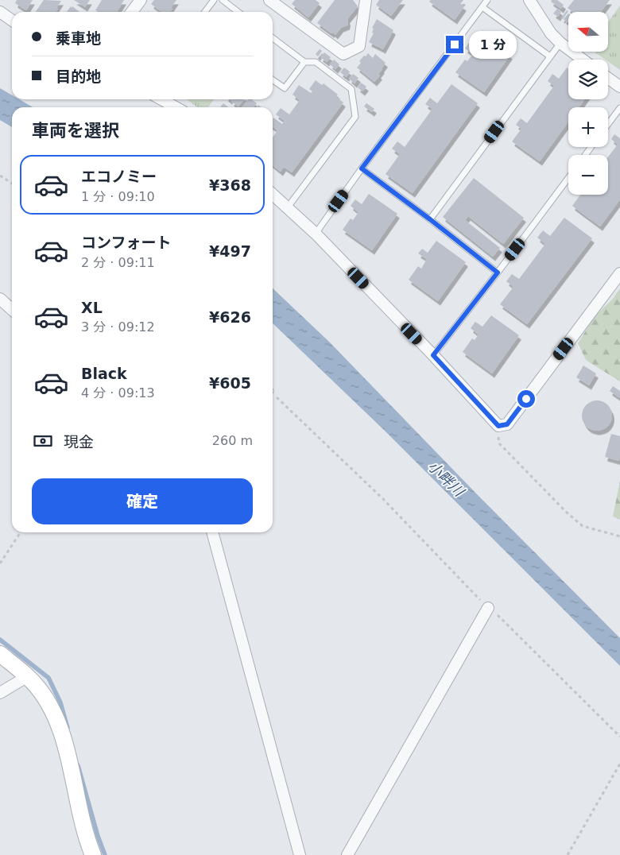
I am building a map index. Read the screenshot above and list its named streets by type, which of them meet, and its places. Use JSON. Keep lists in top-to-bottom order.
{
  "water": ["小畔川"],
  "north": "left",
  "page": {
    "map_buttons": ["+", "−"],
    "banner": ["乗車地", "目的地"],
    "bubble": "1 分",
    "heading": "車両を選択",
    "list": [
      {
        "name": "エコノミー",
        "note": "1 分 · 09:10",
        "value": "¥368"
      },
      {
        "name": "コンフォート",
        "note": "2 分 · 09:11",
        "value": "¥497"
      },
      {
        "name": "XL",
        "note": "3 分 · 09:12",
        "value": "¥626"
      },
      {
        "name": "Black",
        "note": "4 分 · 09:13",
        "value": "¥605"
      }
    ],
    "pay": ["現金", "260 m"],
    "buttons": "確定"
  }
}
